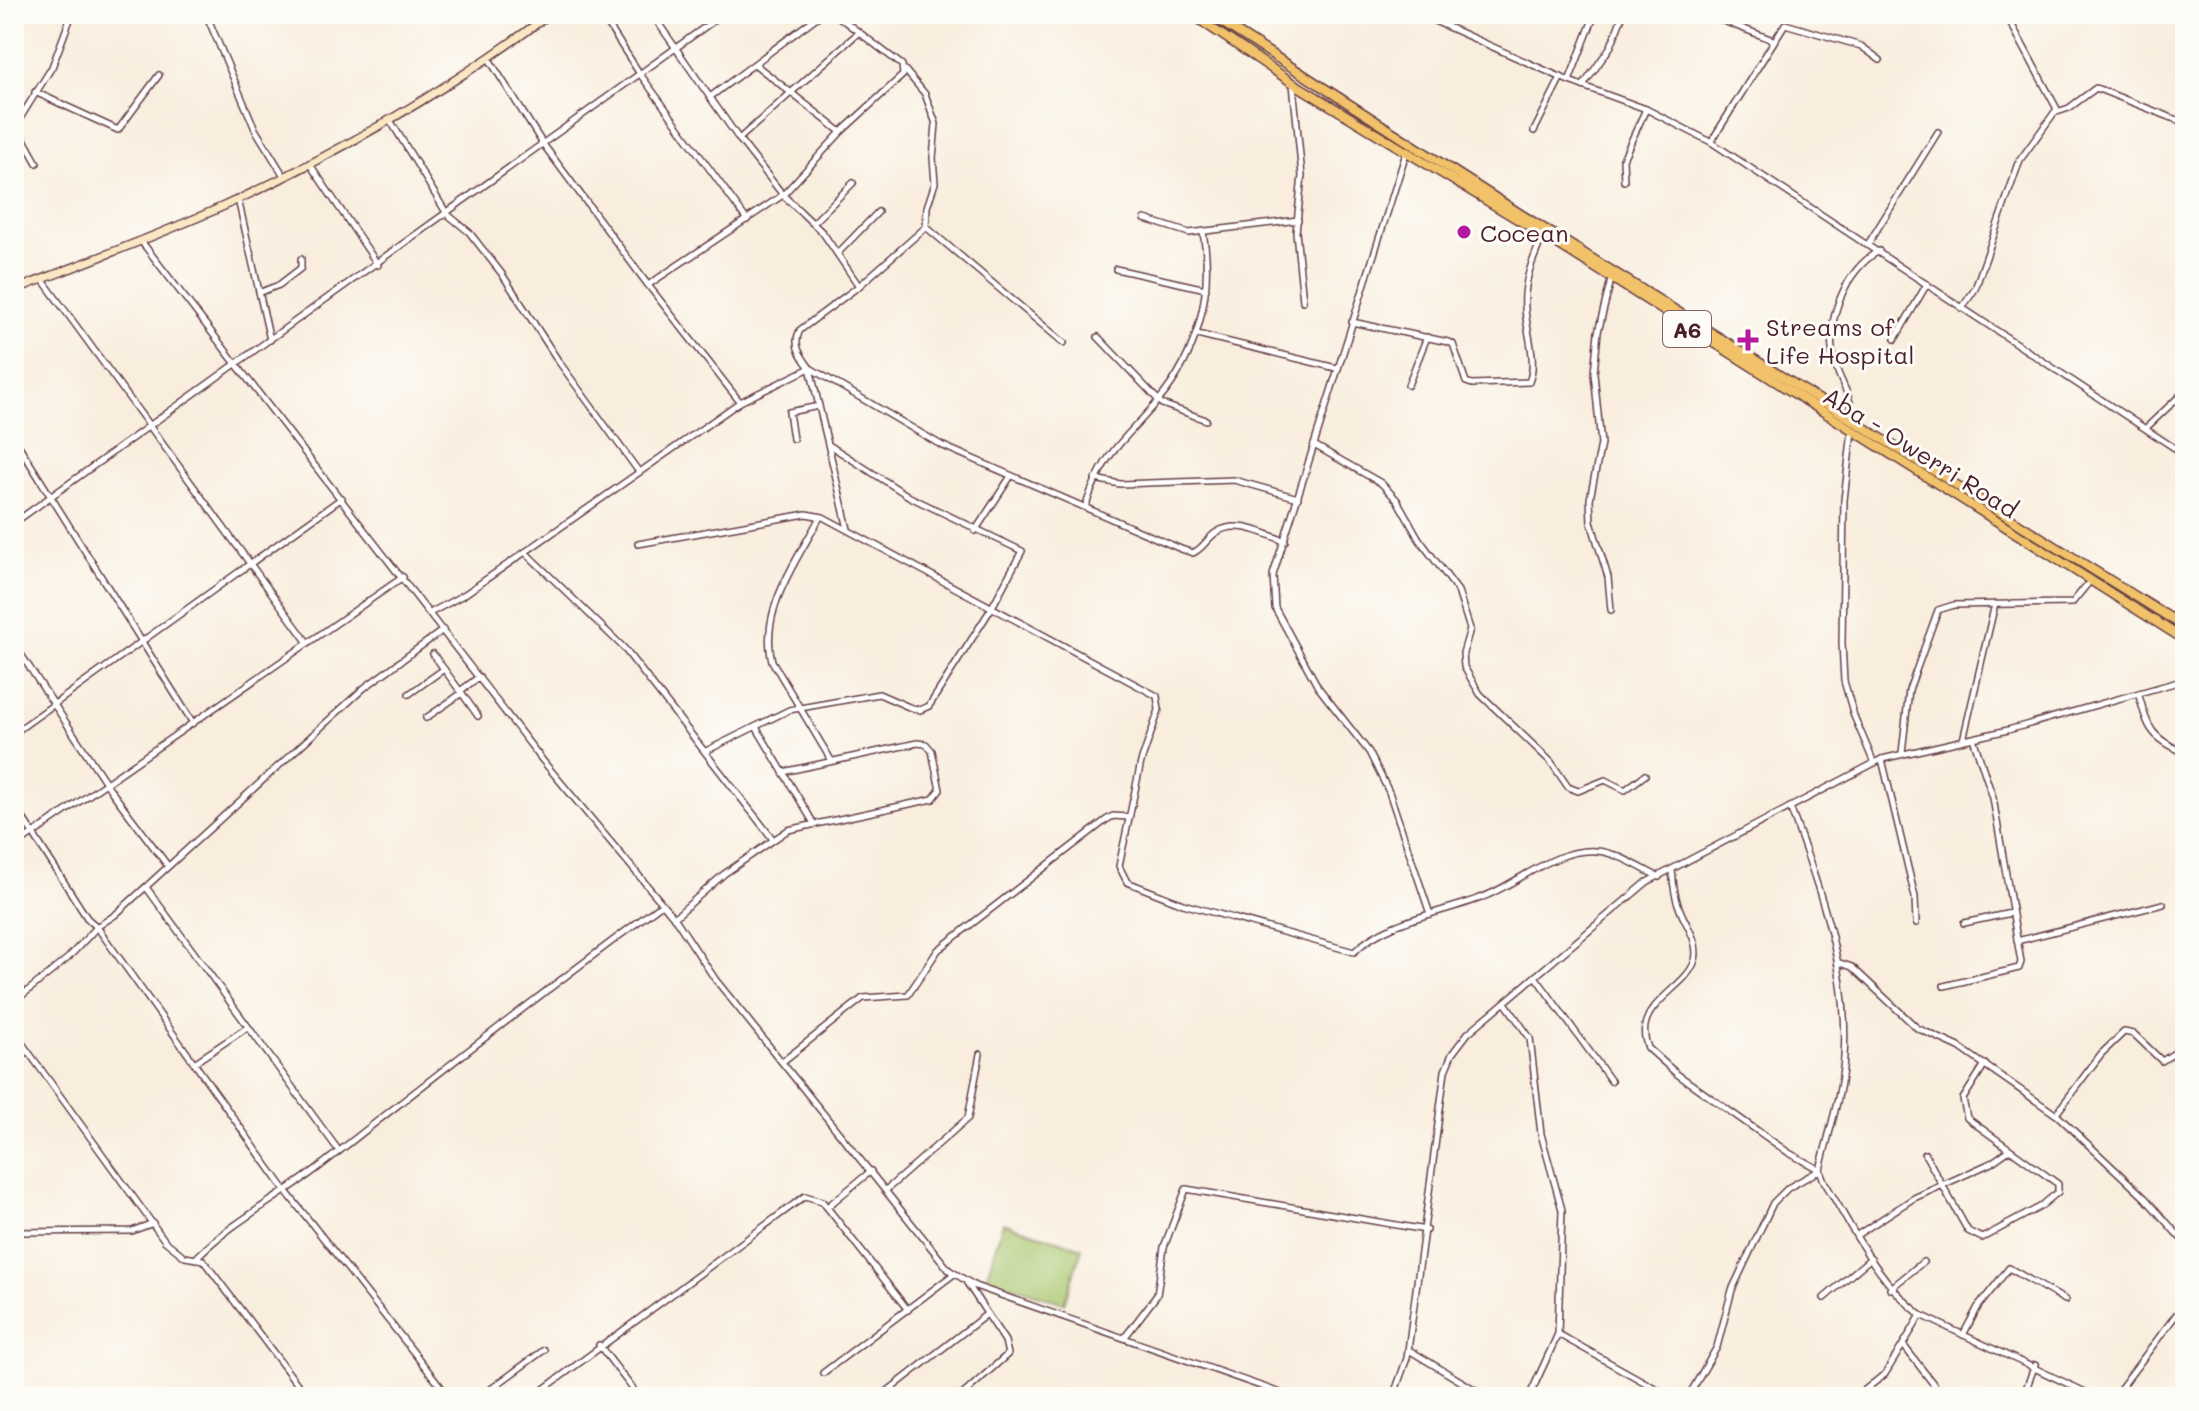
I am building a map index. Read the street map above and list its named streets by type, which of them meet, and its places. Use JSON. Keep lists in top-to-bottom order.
{
  "streets": {
    "highway": ["A6", "Aba - Owerri Road"]
  },
  "places": {
    "other": ["Cocean"],
    "health": ["Streams of Life Hospital"]
  }
}
